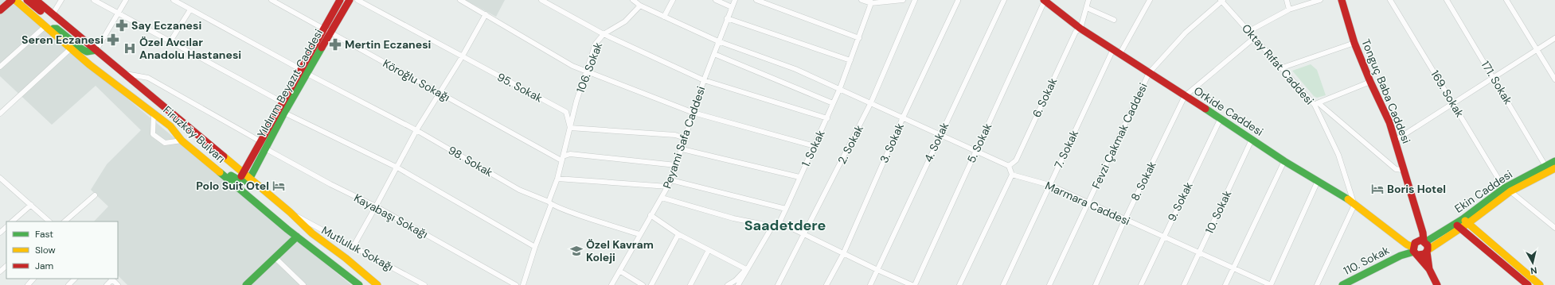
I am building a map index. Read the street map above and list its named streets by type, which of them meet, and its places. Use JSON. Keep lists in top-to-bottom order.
{
  "streets": {
    "main road": [
      "Yıldırım Beyazıt Caddesi",
      "Tonguç Baba Caddesi",
      "Orkide Caddesi",
      "Firuzköy Bulvarı",
      "Ekin Caddesi",
      "110. Sokak"
    ],
    "street": [
      "Oktay Rıfat Caddesi",
      "106. Sokak",
      "Köroğlu Sokağı",
      "171. Sokak",
      "95. Sokak",
      "169. Sokak",
      "6. Sokak",
      "Fevzi Çakmak Caddesi",
      "Peyami Safa Caddesi",
      "4. Sokak",
      "3. Sokak",
      "5. Sokak",
      "2. Sokak",
      "1. Sokak",
      "7. Sokak",
      "98. Sokak",
      "8. Sokak",
      "9. Sokak",
      "Marmara Caddesi",
      "10. Sokak",
      "Kayabaşı Sokağı",
      "Mutluluk Sokağı"
    ]
  },
  "crossings": [
    ["Oktay Rıfat Caddesi", "Orkide Caddesi"],
    ["Oktay Rıfat Caddesi", "Fevzi Çakmak Caddesi"],
    ["106. Sokak", "Köroğlu Sokağı"],
    ["106. Sokak", "95. Sokak"],
    ["106. Sokak", "98. Sokak"],
    ["Köroğlu Sokağı", "Yıldırım Beyazıt Caddesi"],
    ["171. Sokak", "Ekin Caddesi"],
    ["Yıldırım Beyazıt Caddesi", "Firuzköy Bulvarı"],
    ["Yıldırım Beyazıt Caddesi", "98. Sokak"],
    ["Yıldırım Beyazıt Caddesi", "Kayabaşı Sokağı"],
    ["Tonguç Baba Caddesi", "Orkide Caddesi"],
    ["Tonguç Baba Caddesi", "Ekin Caddesi"],
    ["Tonguç Baba Caddesi", "110. Sokak"],
    ["169. Sokak", "Ekin Caddesi"],
    ["6. Sokak", "Orkide Caddesi"],
    ["Orkide Caddesi", "Fevzi Çakmak Caddesi"],
    ["Orkide Caddesi", "5. Sokak"],
    ["Orkide Caddesi", "7. Sokak"],
    ["Orkide Caddesi", "8. Sokak"],
    ["Orkide Caddesi", "Ekin Caddesi"],
    ["Orkide Caddesi", "9. Sokak"],
    ["Orkide Caddesi", "10. Sokak"],
    ["Orkide Caddesi", "110. Sokak"],
    ["Firuzköy Bulvarı", "Mutluluk Sokağı"],
    ["Fevzi Çakmak Caddesi", "Marmara Caddesi"],
    ["Peyami Safa Caddesi", "98. Sokak"],
    ["7. Sokak", "Marmara Caddesi"],
    ["8. Sokak", "Marmara Caddesi"],
    ["Ekin Caddesi", "110. Sokak"],
    ["9. Sokak", "Marmara Caddesi"],
    ["Marmara Caddesi", "10. Sokak"]
  ],
  "districts": ["Saadetdere"],
  "places": {
    "pharmacy": ["Say Eczanesi", "Seren Eczanesi", "Mertin Eczanesi"],
    "hospital": ["Özel Avcılar Anadolu Hastanesi"],
    "hotel": ["Polo Suit Otel", "Boris Hotel"],
    "school or university": ["Özel Kavram Koleji"]
  },
  "legend": ["Fast", "Slow", "Jam"],
  "north": "bottom"
}
